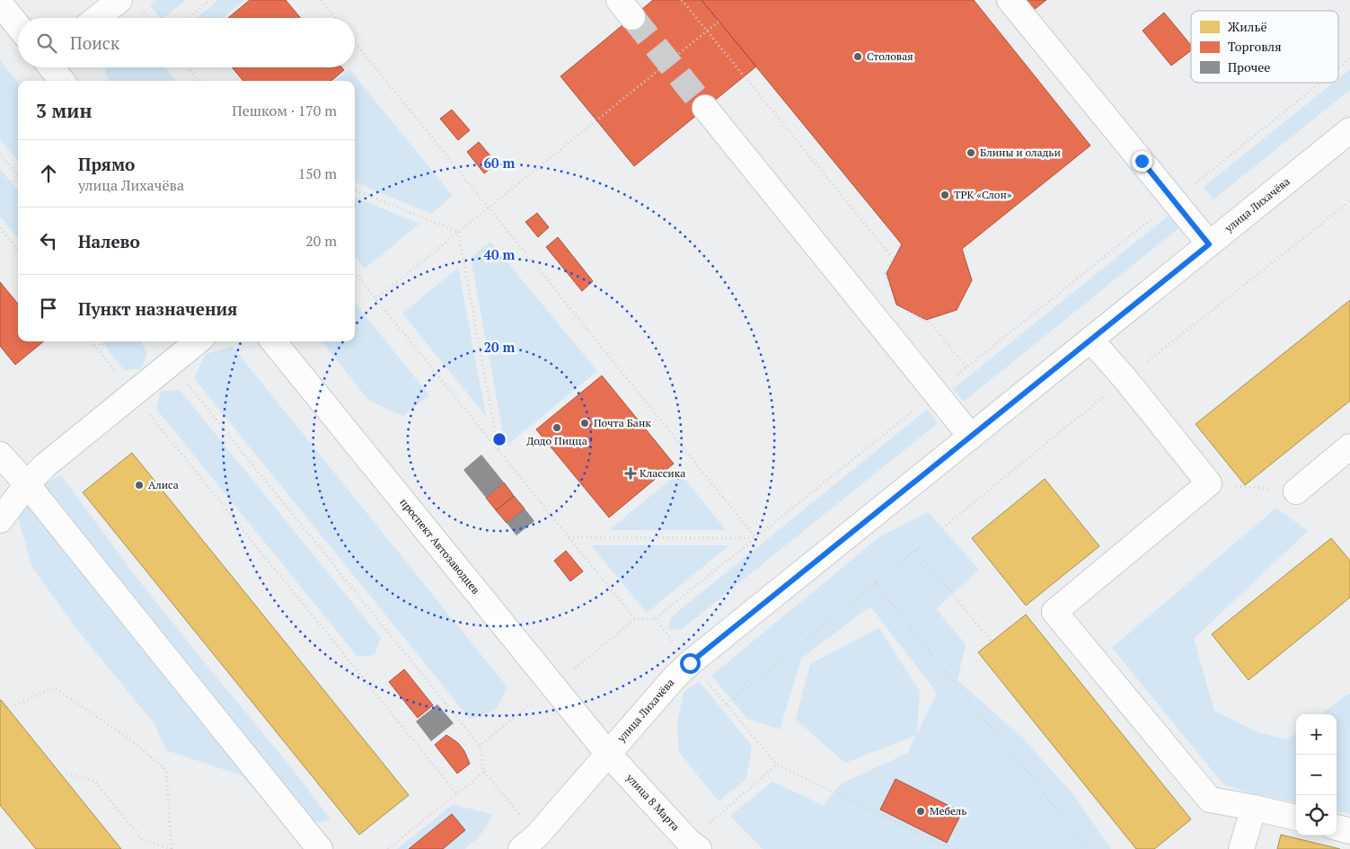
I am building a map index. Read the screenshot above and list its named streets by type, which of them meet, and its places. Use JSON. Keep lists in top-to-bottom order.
{
  "streets": {
    "main road": ["улица Лихачёва", "проспект Автозаводцев", "улица 8 Марта"]
  },
  "crossings": [
    ["улица Лихачёва", "проспект Автозаводцев"],
    ["улица Лихачёва", "улица 8 Марта"],
    ["проспект Автозаводцев", "улица 8 Марта"]
  ],
  "places": {
    "other": [
      "Столовая",
      "Блины и оладьи",
      "ТРК «Слон»",
      "Почта Банк",
      "Додо Пицца",
      "Алиса",
      "Мебель"
    ],
    "health": ["Классика"]
  },
  "legend": ["Жильё", "Торговля", "Прочее"],
  "page": {
    "search": "Поиск",
    "heading": ["3 мин", "Пешком · 170 m"],
    "list": [
      ["Прямо", "улица Лихачёва", "150 m"],
      ["Налево", "20 m"],
      "Пункт назначения"
    ],
    "map_buttons": ["+", "−"]
  },
  "rings": ["60 m", "40 m", "20 m"]
}
